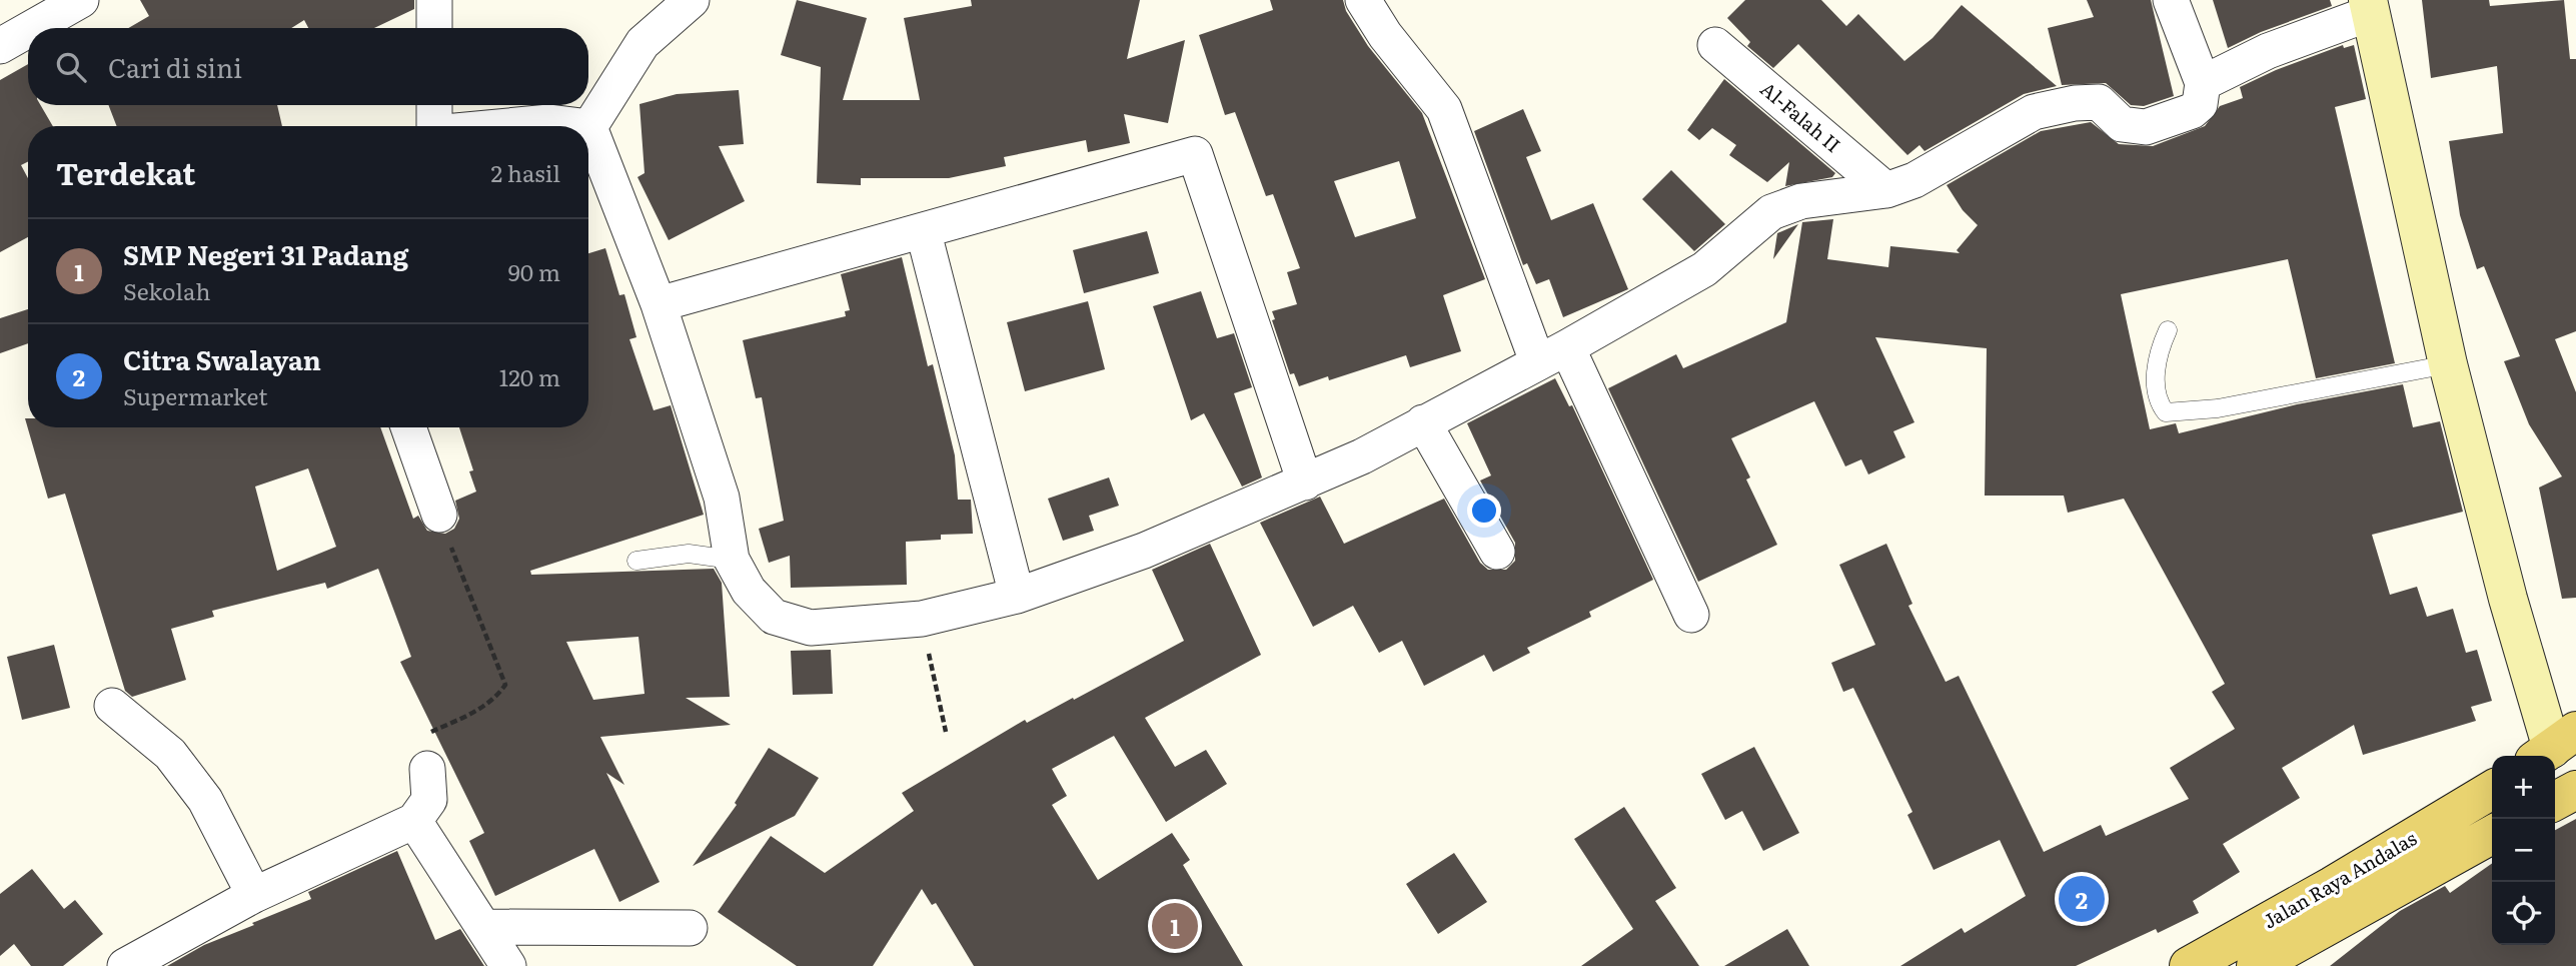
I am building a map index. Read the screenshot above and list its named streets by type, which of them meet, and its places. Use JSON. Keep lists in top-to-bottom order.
{
  "streets": {
    "main road": ["Jalan Raya Andalas"],
    "street": ["Al-Falah II"]
  },
  "page": {
    "search": "Cari di sini",
    "heading": ["Terdekat", "2 hasil"],
    "list": [
      {
        "mark": "1",
        "name": "SMP Negeri 31 Padang",
        "note": "Sekolah",
        "value": "90 m"
      },
      {
        "mark": "2",
        "name": "Citra Swalayan",
        "note": "Supermarket",
        "value": "120 m"
      }
    ],
    "map_buttons": ["+", "−"],
    "pins": ["2", "1"]
  }
}
